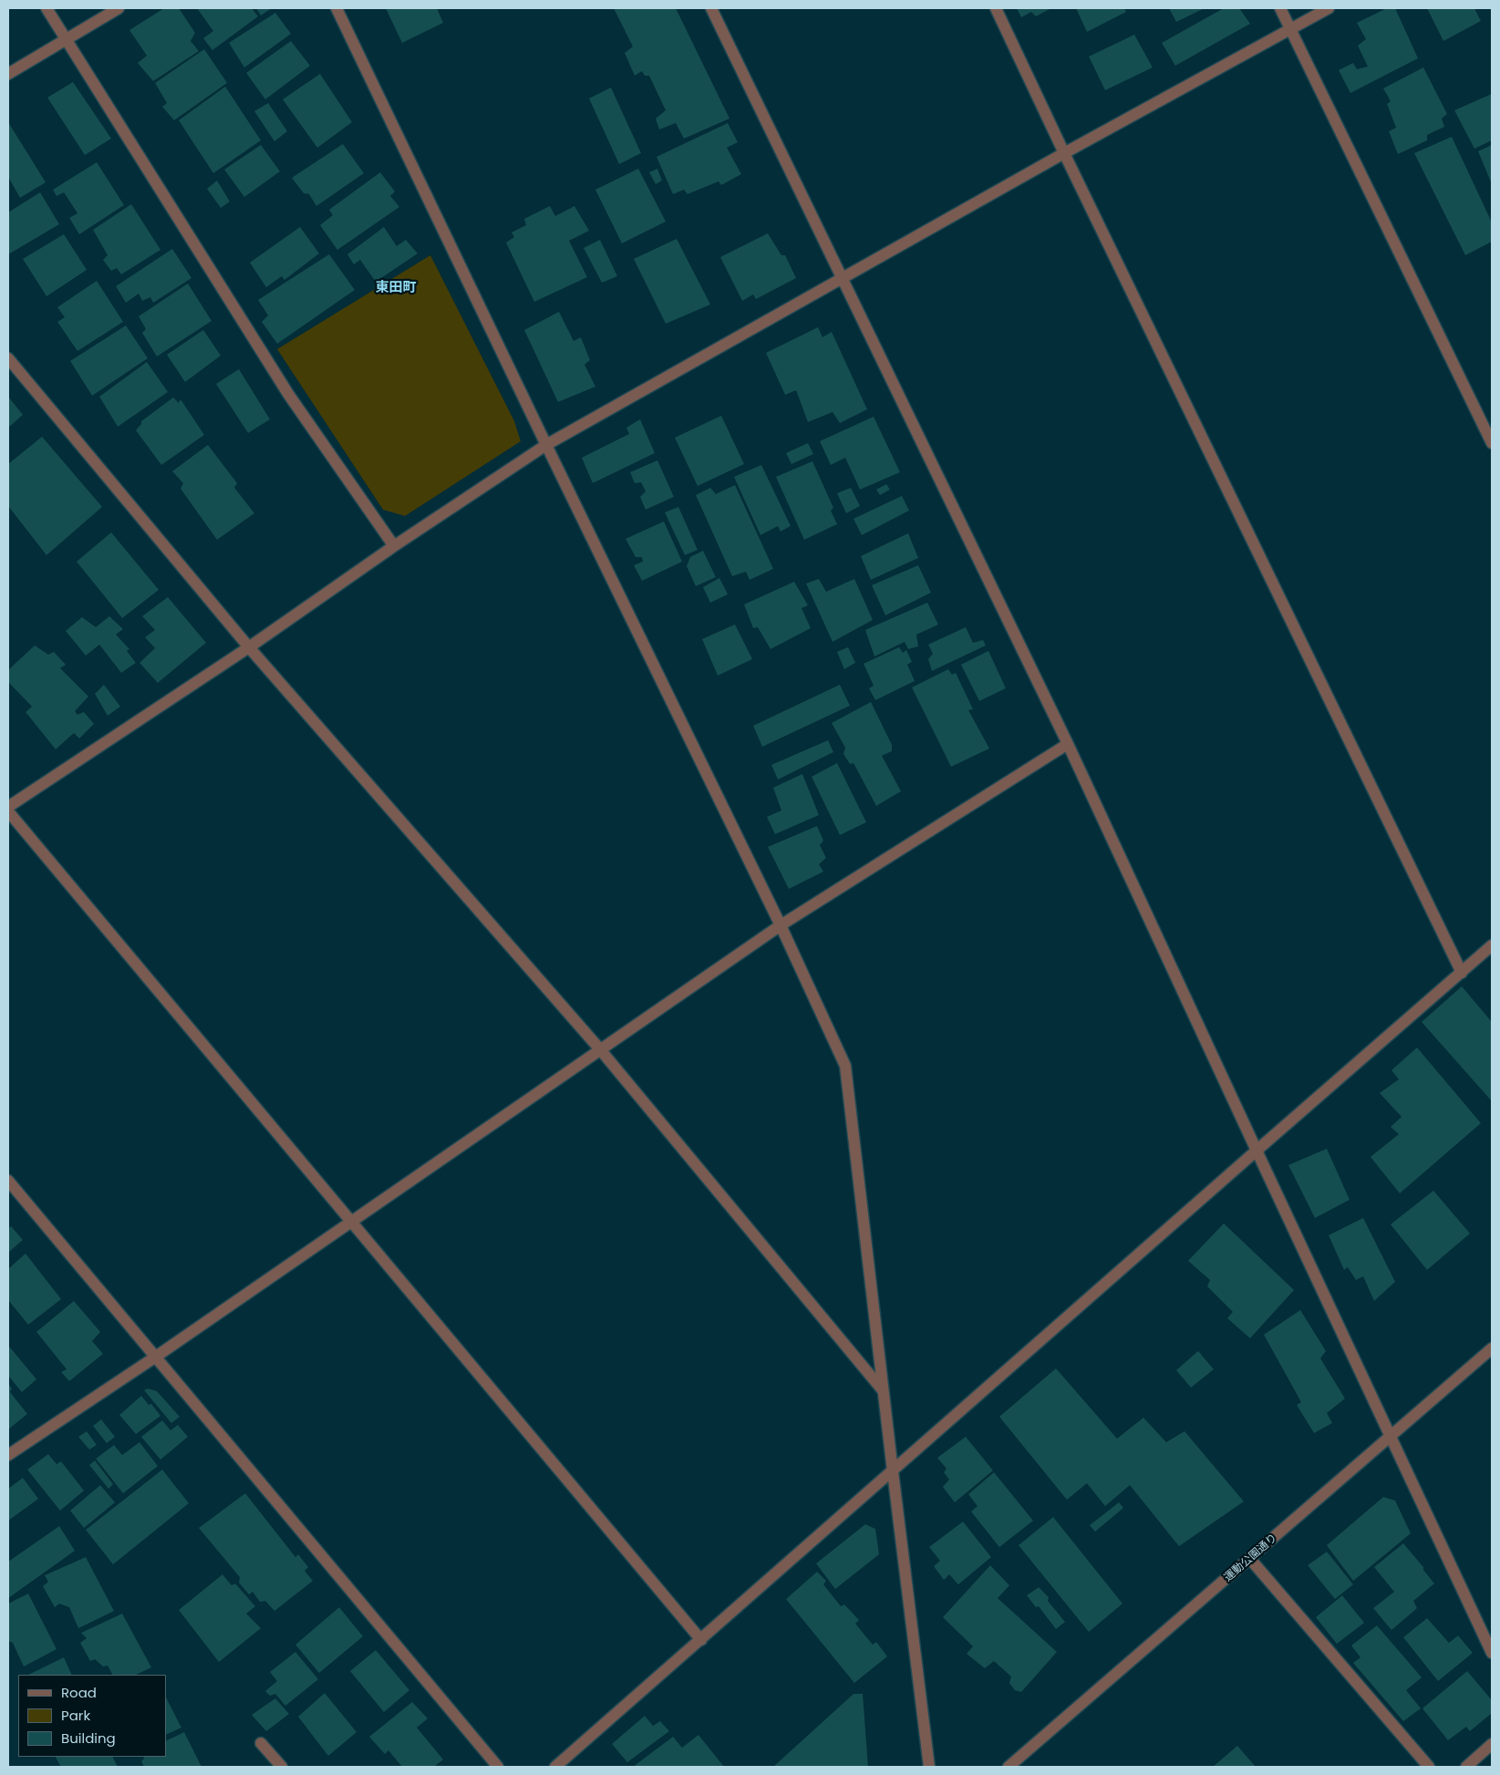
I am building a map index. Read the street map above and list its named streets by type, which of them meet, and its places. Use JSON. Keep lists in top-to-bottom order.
{
  "streets": {
    "street": ["運動公園通り"]
  },
  "districts": ["東田町"],
  "legend": ["Road", "Park", "Building"]
}
